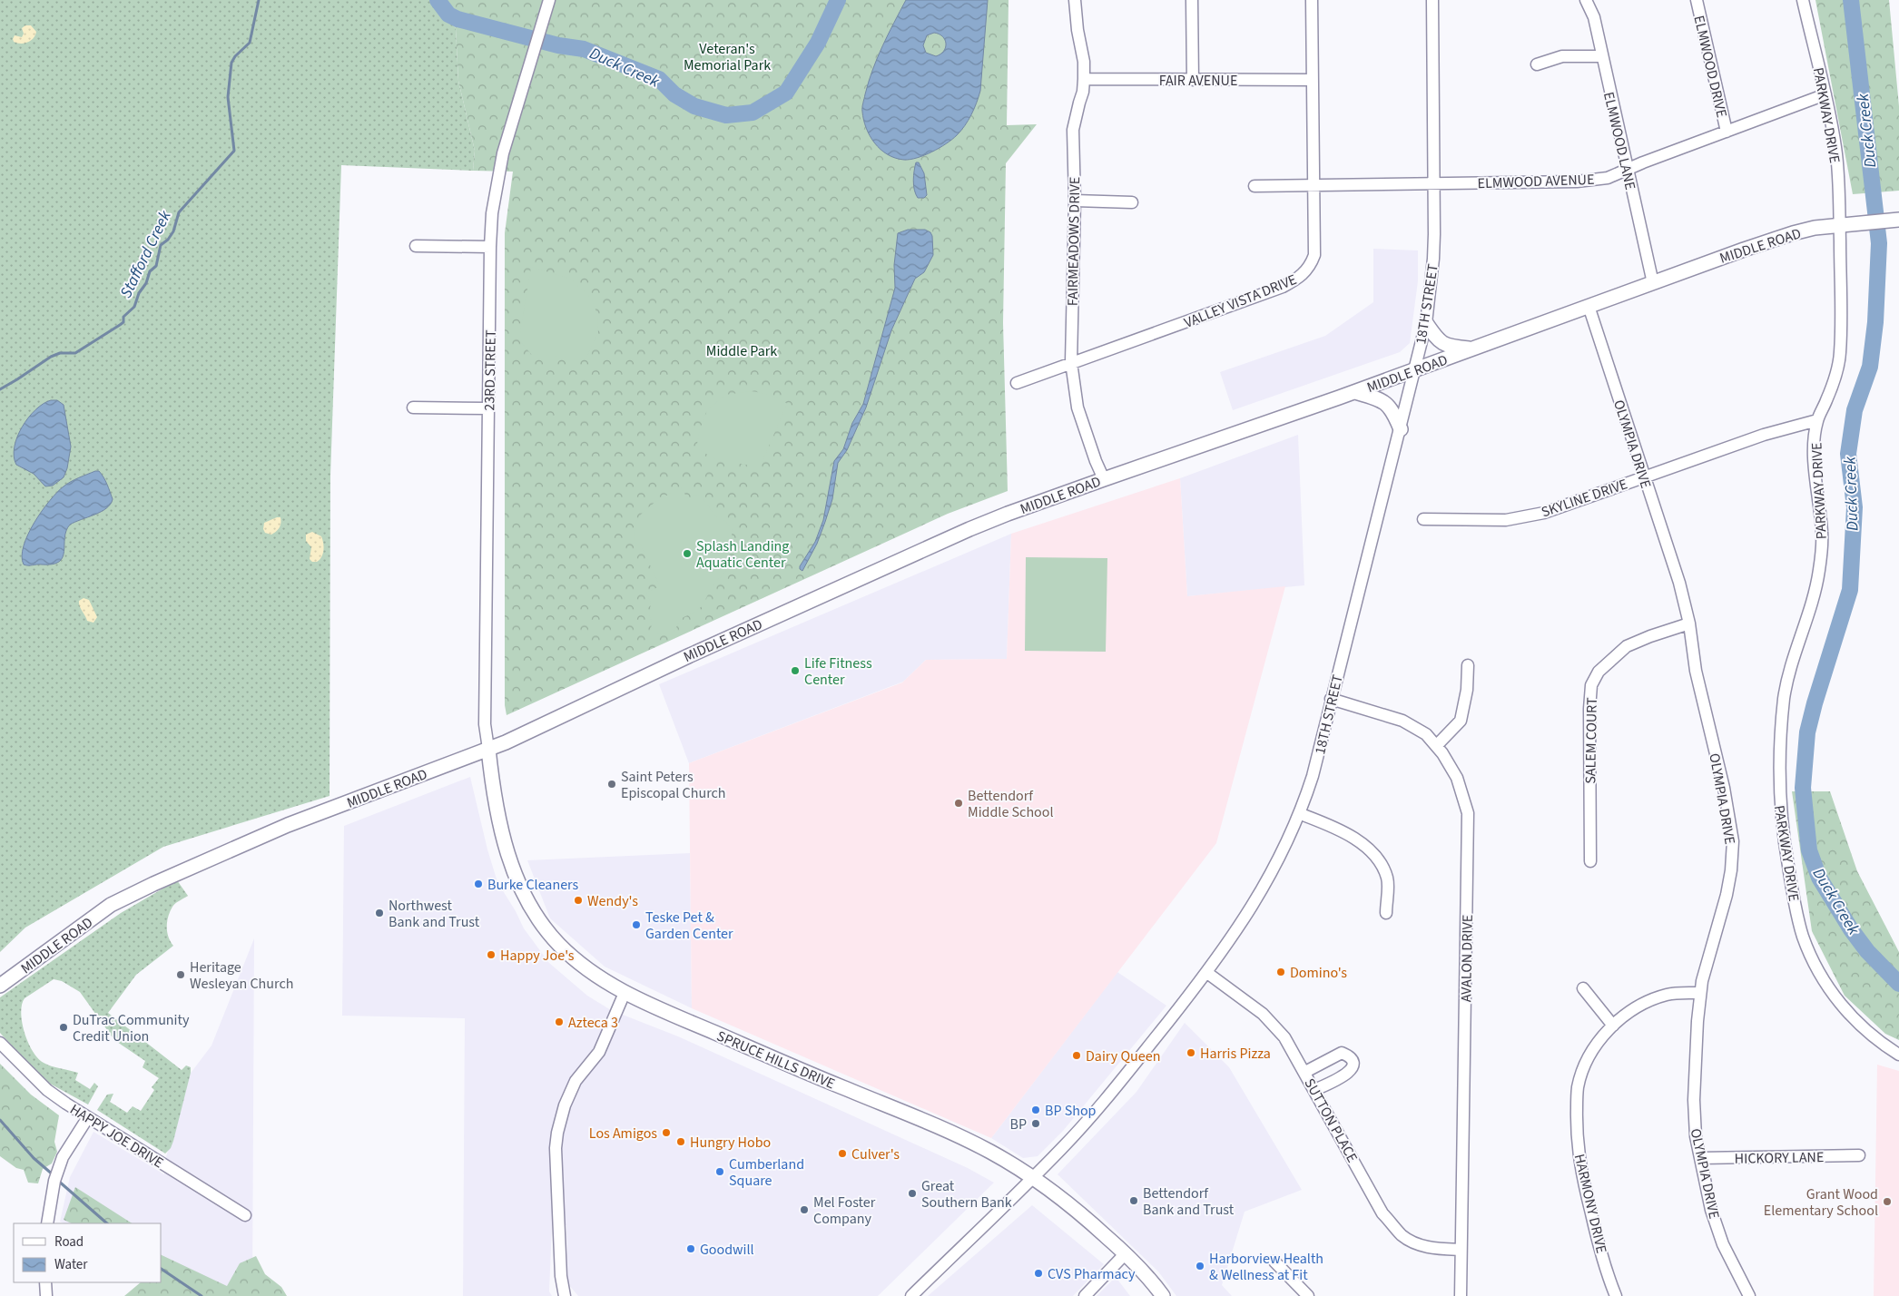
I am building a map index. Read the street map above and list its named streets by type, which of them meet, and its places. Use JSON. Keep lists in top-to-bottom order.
{
  "streets": {
    "main road": ["MIDDLE ROAD", "SPRUCE HILLS DRIVE"],
    "street": [
      "ELMWOOD DRIVE",
      "FAIR AVENUE",
      "PARKWAY DRIVE",
      "ELMWOOD LANE",
      "ELMWOOD AVENUE",
      "FAIRMEADOWS DRIVE",
      "VALLEY VISTA DRIVE",
      "18TH STREET",
      "23RD STREET",
      "OLYMPIA DRIVE",
      "SKYLINE DRIVE",
      "SALEM COURT",
      "AVALON DRIVE",
      "SUTTON PLACE",
      "HAPPY JOE DRIVE",
      "HICKORY LANE",
      "HARMONY DRIVE"
    ]
  },
  "crossings": [
    ["ELMWOOD DRIVE", "ELMWOOD AVENUE"],
    ["FAIR AVENUE", "FAIRMEADOWS DRIVE"],
    ["FAIR AVENUE", "VALLEY VISTA DRIVE"],
    ["PARKWAY DRIVE", "ELMWOOD AVENUE"],
    ["PARKWAY DRIVE", "MIDDLE ROAD"],
    ["PARKWAY DRIVE", "SKYLINE DRIVE"],
    ["ELMWOOD LANE", "ELMWOOD AVENUE"],
    ["ELMWOOD LANE", "MIDDLE ROAD"],
    ["ELMWOOD AVENUE", "VALLEY VISTA DRIVE"],
    ["ELMWOOD AVENUE", "18TH STREET"],
    ["FAIRMEADOWS DRIVE", "MIDDLE ROAD"],
    ["FAIRMEADOWS DRIVE", "VALLEY VISTA DRIVE"],
    ["MIDDLE ROAD", "18TH STREET"],
    ["MIDDLE ROAD", "23RD STREET"],
    ["MIDDLE ROAD", "OLYMPIA DRIVE"],
    ["MIDDLE ROAD", "SPRUCE HILLS DRIVE"],
    ["18TH STREET", "AVALON DRIVE"],
    ["18TH STREET", "SPRUCE HILLS DRIVE"],
    ["18TH STREET", "SUTTON PLACE"],
    ["23RD STREET", "SPRUCE HILLS DRIVE"],
    ["OLYMPIA DRIVE", "SKYLINE DRIVE"],
    ["OLYMPIA DRIVE", "SALEM COURT"],
    ["OLYMPIA DRIVE", "HICKORY LANE"],
    ["OLYMPIA DRIVE", "HARMONY DRIVE"],
    ["AVALON DRIVE", "SUTTON PLACE"]
  ],
  "water": ["Duck Creek", "Stafford Creek"],
  "parks": ["Veteran's Memorial Park", "Middle Park"],
  "places": [
    "Splash Landing Aquatic Center",
    "Life Fitness Center",
    "Saint Peters Episcopal Church",
    "Bettendorf Middle School",
    "Burke Cleaners",
    "Wendy's",
    "Northwest Bank and Trust",
    "Teske Pet & Garden Center",
    "Happy Joe's",
    "Domino's",
    "Heritage Wesleyan Church",
    "Azteca 3",
    "DuTrac Community Credit Union",
    "Harris Pizza",
    "Dairy Queen",
    "BP Shop",
    "BP",
    "Los Amigos",
    "Hungry Hobo",
    "Culver's",
    "Cumberland Square",
    "Great Southern Bank",
    "Bettendorf Bank and Trust",
    "Grant Wood Elementary School",
    "Mel Foster Company",
    "Goodwill",
    "Harborview Health & Wellness at Fit",
    "CVS Pharmacy"
  ],
  "legend": ["Road", "Water"]
}
